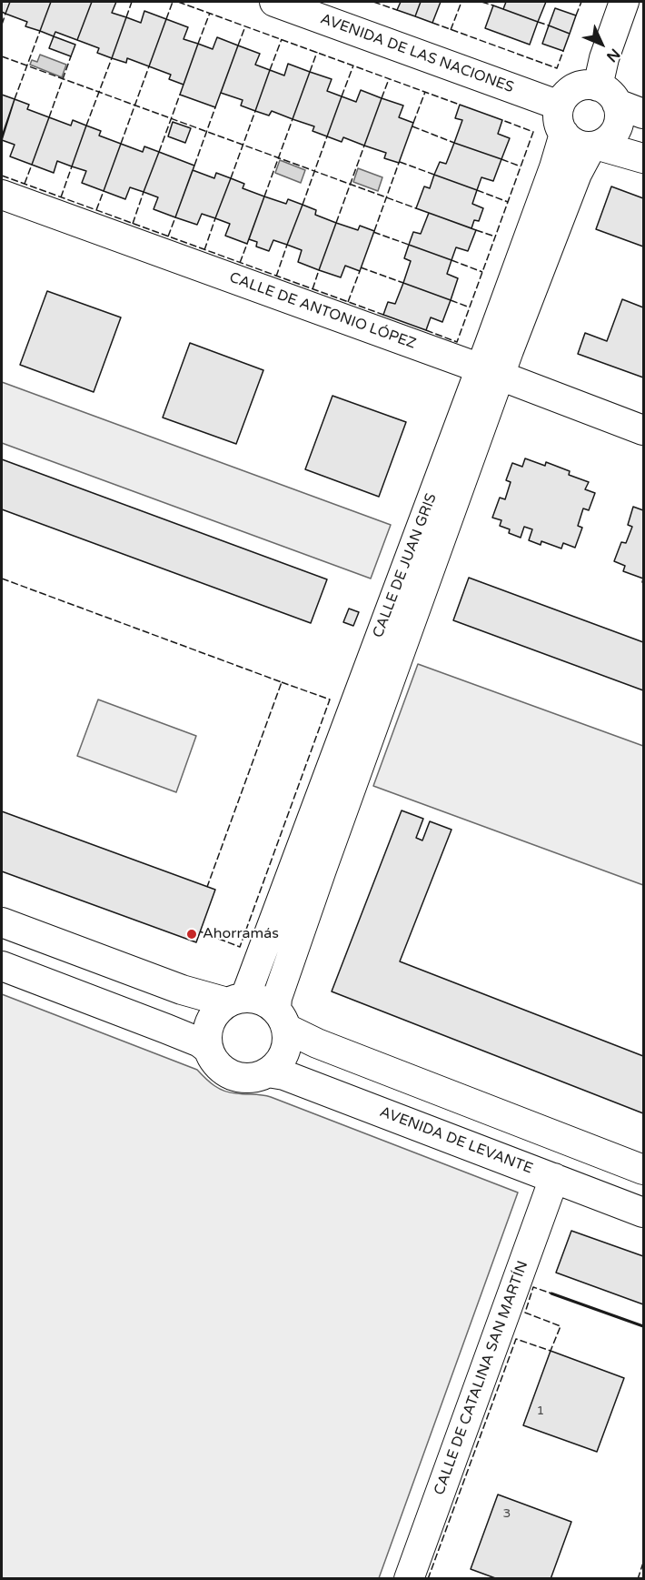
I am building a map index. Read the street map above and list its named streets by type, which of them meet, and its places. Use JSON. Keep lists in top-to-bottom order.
{
  "streets": {
    "street": [
      "AVENIDA DE LAS NACIONES",
      "CALLE DE ANTONIO LÓPEZ",
      "CALLE DE JUAN GRIS",
      "AVENIDA DE LEVANTE",
      "CALLE DE CATALINA SAN MARTÍN"
    ]
  },
  "crossings": [
    ["AVENIDA DE LAS NACIONES", "CALLE DE JUAN GRIS"],
    ["CALLE DE ANTONIO LÓPEZ", "CALLE DE JUAN GRIS"],
    ["CALLE DE JUAN GRIS", "AVENIDA DE LEVANTE"],
    ["AVENIDA DE LEVANTE", "CALLE DE CATALINA SAN MARTÍN"]
  ],
  "places": ["Ahorramás"],
  "house_numbers": ["1", "3"],
  "north": "bottom right"
}
